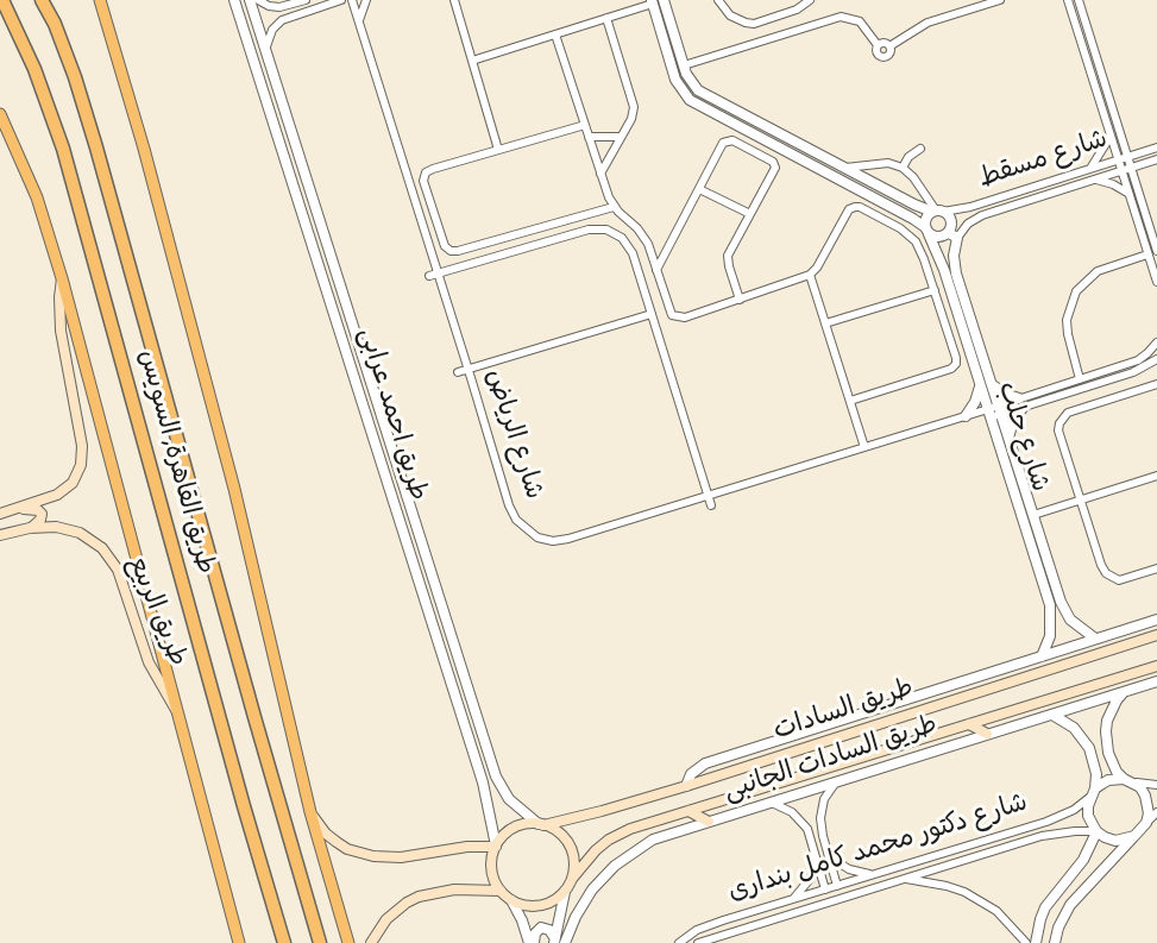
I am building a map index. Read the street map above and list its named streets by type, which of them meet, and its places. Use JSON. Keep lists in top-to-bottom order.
{
  "streets": {
    "highway": ["طريق القاهرة, السويس"],
    "main road": ["طريق الربيع", "طريق السادات"],
    "street": [
      "شارع مسقط",
      "طريق احمد عرابى",
      "شارع الرياض",
      "شارع حلب",
      "طريق السادات الجانبى",
      "شارع دكتور محمد كامل بندارى"
    ]
  },
  "crossings": [
    ["شارع مسقط", "شارع حلب"],
    ["طريق احمد عرابى", "طريق السادات"],
    ["شارع الرياض", "شارع حلب"],
    ["شارع حلب", "طريق السادات الجانبى"],
    ["طريق السادات", "طريق السادات الجانبى"]
  ]
}
